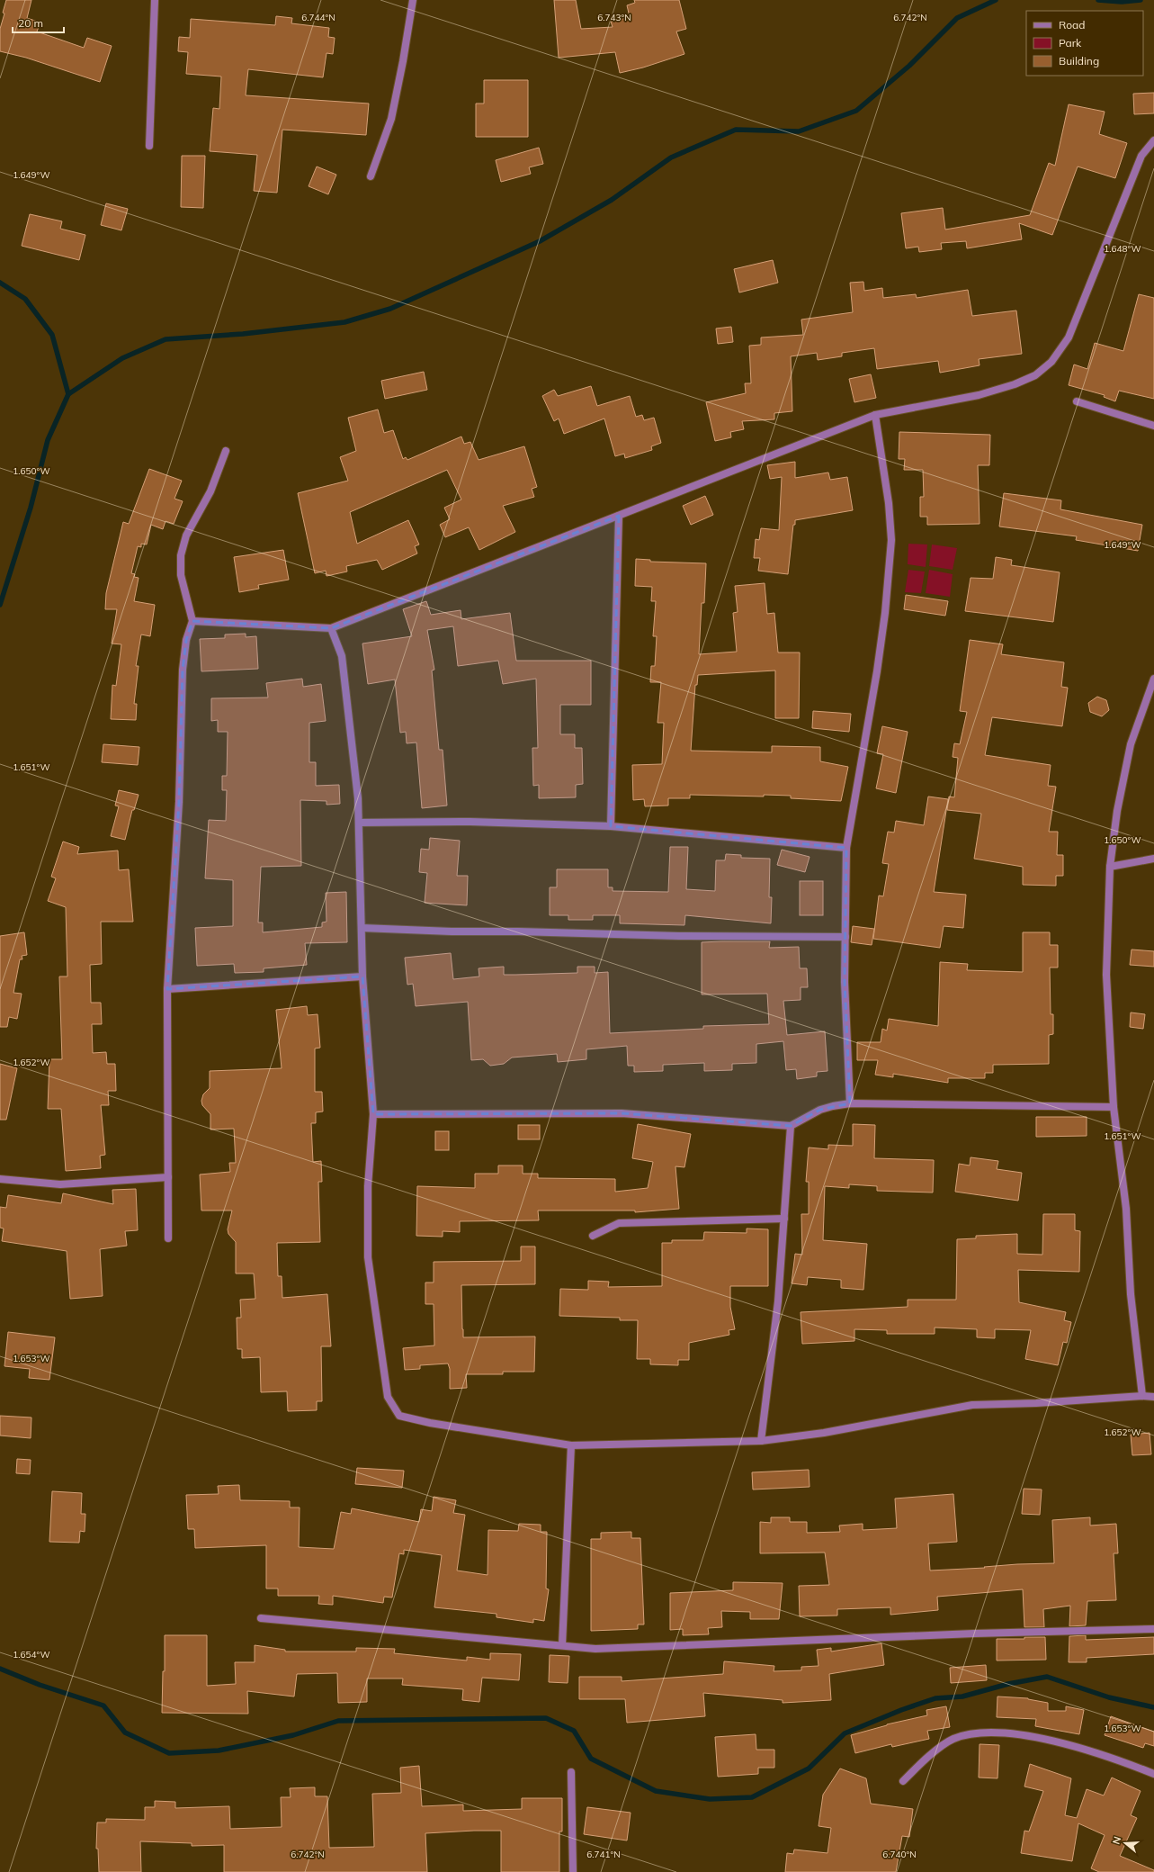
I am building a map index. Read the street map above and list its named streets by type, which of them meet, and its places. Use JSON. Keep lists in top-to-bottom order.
{
  "legend": ["Road", "Park", "Building"],
  "scale_bar": "20 m",
  "north": "left",
  "coordinates": [
    "6.744°N",
    "6.743°N",
    "6.742°N",
    "1.649°W",
    "1.648°W",
    "1.650°W",
    "1.651°W",
    "1.652°W",
    "1.653°W",
    "1.654°W",
    "6.741°N",
    "6.740°N"
  ]
}
